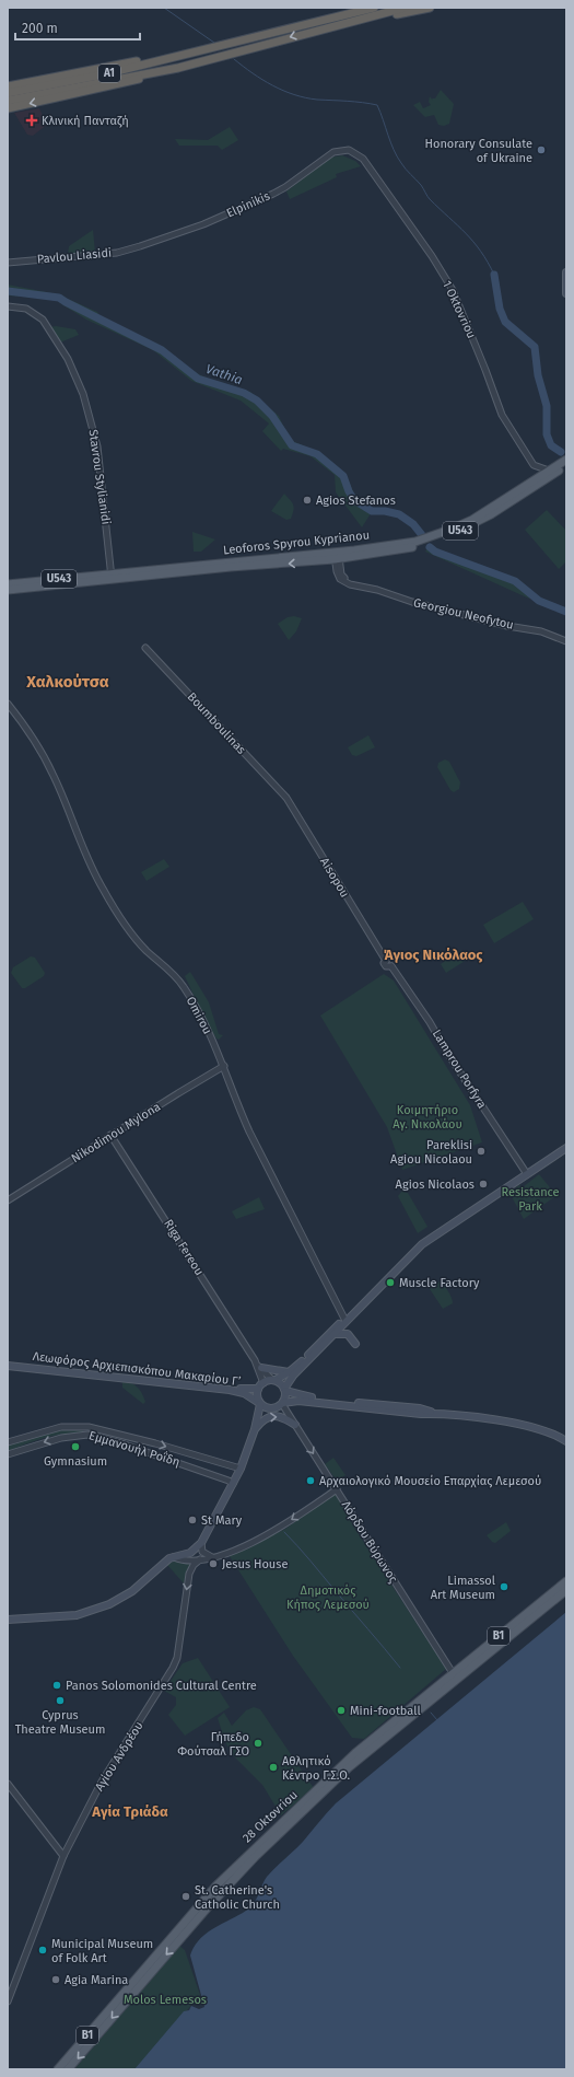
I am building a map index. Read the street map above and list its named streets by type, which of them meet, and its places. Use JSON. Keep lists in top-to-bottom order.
{
  "streets": {
    "highway": ["A1"],
    "main road": [
      "U543",
      "Leoforos Spyrou Kyprianou",
      "Λεωφόρος Αρχιεπισκόπου Μακαρίου Γ’",
      "B1",
      "28 Oktovriou"
    ],
    "street": [
      "Elpinikis",
      "Pavlou Liasidi",
      "1 Oktovriou",
      "Stavrou Stylianidi",
      "Georgiou Neofytou",
      "Boumboulinas",
      "Aisopou",
      "Omirou",
      "Lamprou Porfyra",
      "Nikodimou Mylona",
      "Riga Fereou",
      "Εμμανουήλ Ροΐδη",
      "Λόρδου Βύρωνος",
      "Αγίου Ανδρέου"
    ]
  },
  "crossings": [
    ["Elpinikis", "Pavlou Liasidi"],
    ["Elpinikis", "1 Oktovriou"],
    ["1 Oktovriou", "Leoforos Spyrou Kyprianou"],
    ["Stavrou Stylianidi", "Leoforos Spyrou Kyprianou"],
    ["Leoforos Spyrou Kyprianou", "Georgiou Neofytou"],
    ["Boumboulinas", "Aisopou"],
    ["Aisopou", "Lamprou Porfyra"],
    ["Omirou", "Nikodimou Mylona"],
    ["Nikodimou Mylona", "Riga Fereou"],
    ["Riga Fereou", "Λεωφόρος Αρχιεπισκόπου Μακαρίου Γ’"],
    ["Riga Fereou", "Λόρδου Βύρωνος"],
    ["Λεωφόρος Αρχιεπισκόπου Μακαρίου Γ’", "Λόρδου Βύρωνος"],
    ["Λόρδου Βύρωνος", "28 Oktovriou"]
  ],
  "one_way": ["Αγίου Ανδρέου"],
  "districts": ["Χαλκούτσα", "Άγιος Νικόλαος", "Αγία Τριάδα"],
  "water": ["Vathia"],
  "parks": [
    "Κοιμητήριο Αγ. Νικολάου",
    "Resistance Park",
    "Δημοτικός Κήπος Λεμεσού",
    "Molos Lemesos"
  ],
  "places": {
    "health": ["Κλινική Πανταζή"],
    "other": [
      "Honorary Consulate of Ukraine",
      "Agios Stefanos",
      "Pareklisi Agiou Nicolaou",
      "Agios Nicolaos",
      "Muscle Factory",
      "Gymnasium",
      "Αρχαιολογικό Μουσείο Επαρχίας Λεμεσού",
      "St Mary",
      "Jesus House",
      "Limassol Art Museum",
      "Panos Solomonides Cultural Centre",
      "Cyprus Theatre Museum",
      "Mini-football",
      "Γήπεδο Φούτσαλ ΓΣΟ",
      "Αθλητικό Κέντρο Γ.Σ.Ο.",
      "St. Catherine's Catholic Church",
      "Municipal Museum of Folk Art",
      "Agia Marina"
    ]
  },
  "scale_bar": "200 m"
}
